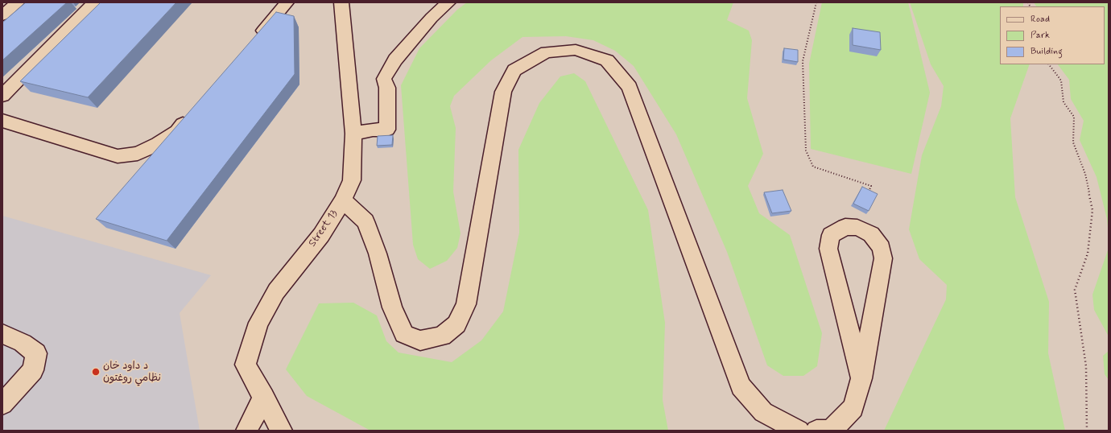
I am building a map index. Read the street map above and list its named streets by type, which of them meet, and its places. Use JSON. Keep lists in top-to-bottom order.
{
  "streets": {
    "street": ["Street 13"]
  },
  "places": ["د داود خان نظامي روغتون"],
  "legend": ["Road", "Park", "Building"]
}
